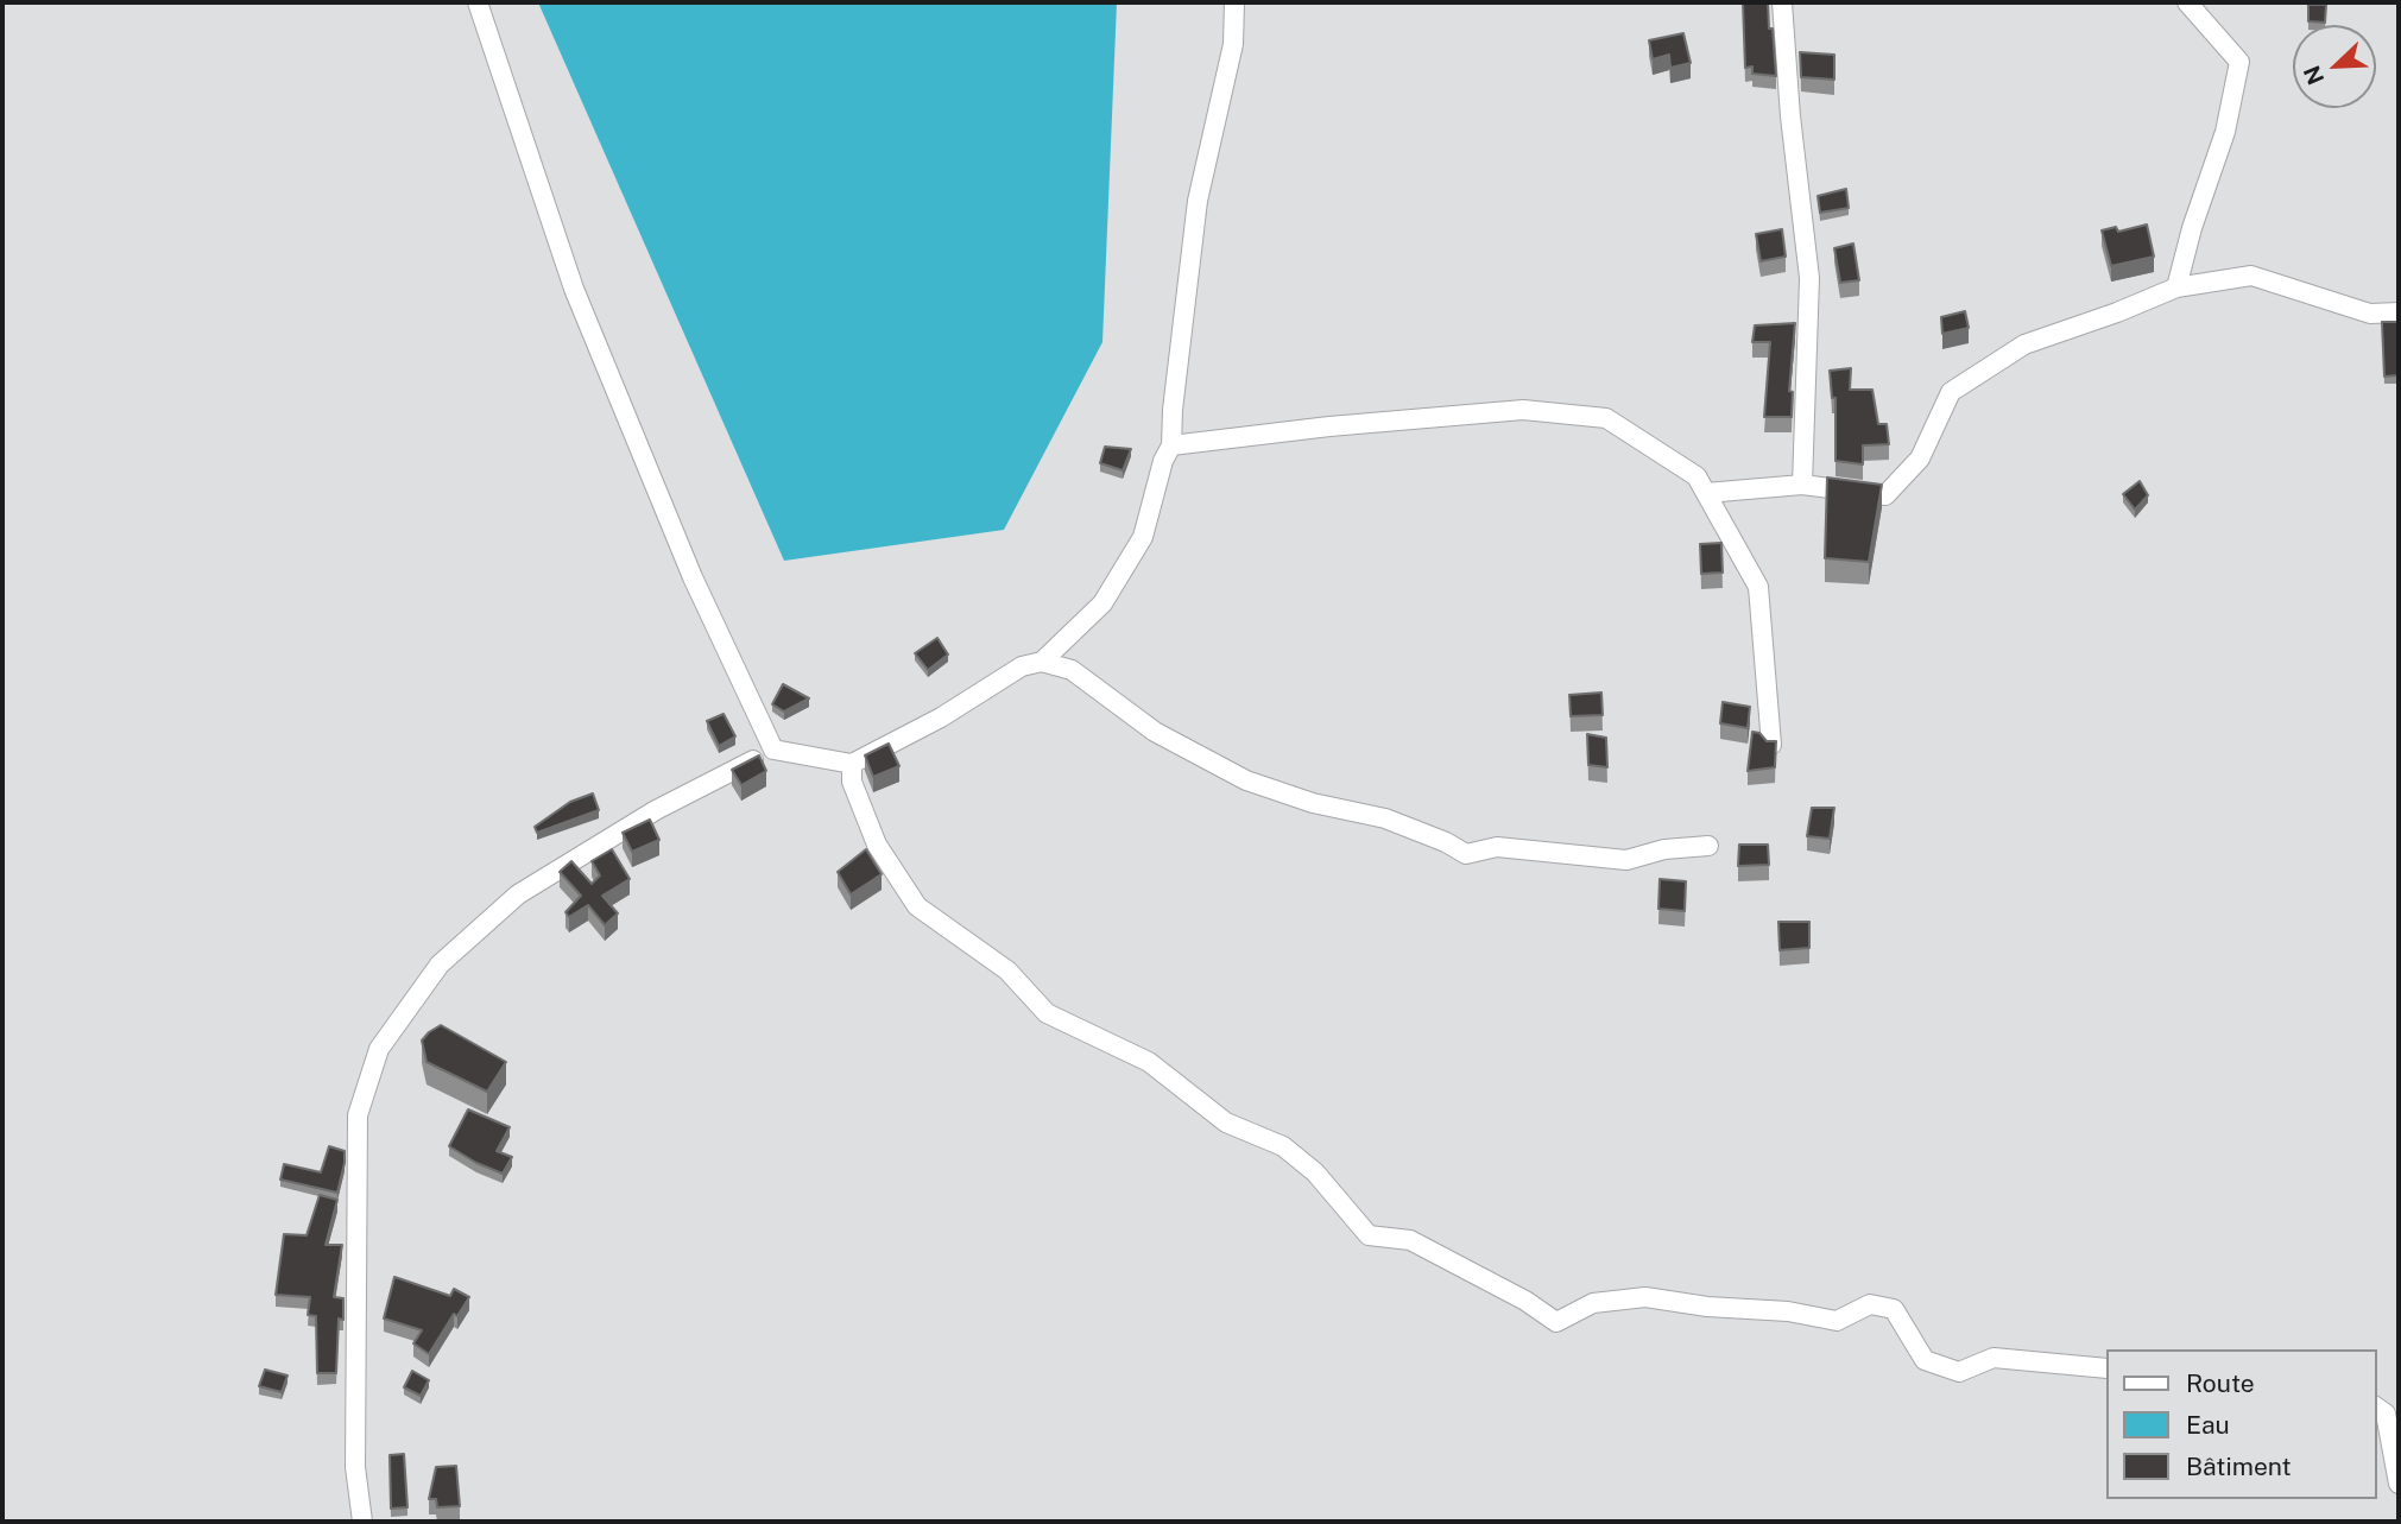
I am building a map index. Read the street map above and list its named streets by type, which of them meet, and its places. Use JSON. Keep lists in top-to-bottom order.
{
  "legend": ["Route", "Eau", "Bâtiment"],
  "north": "bottom left"
}
